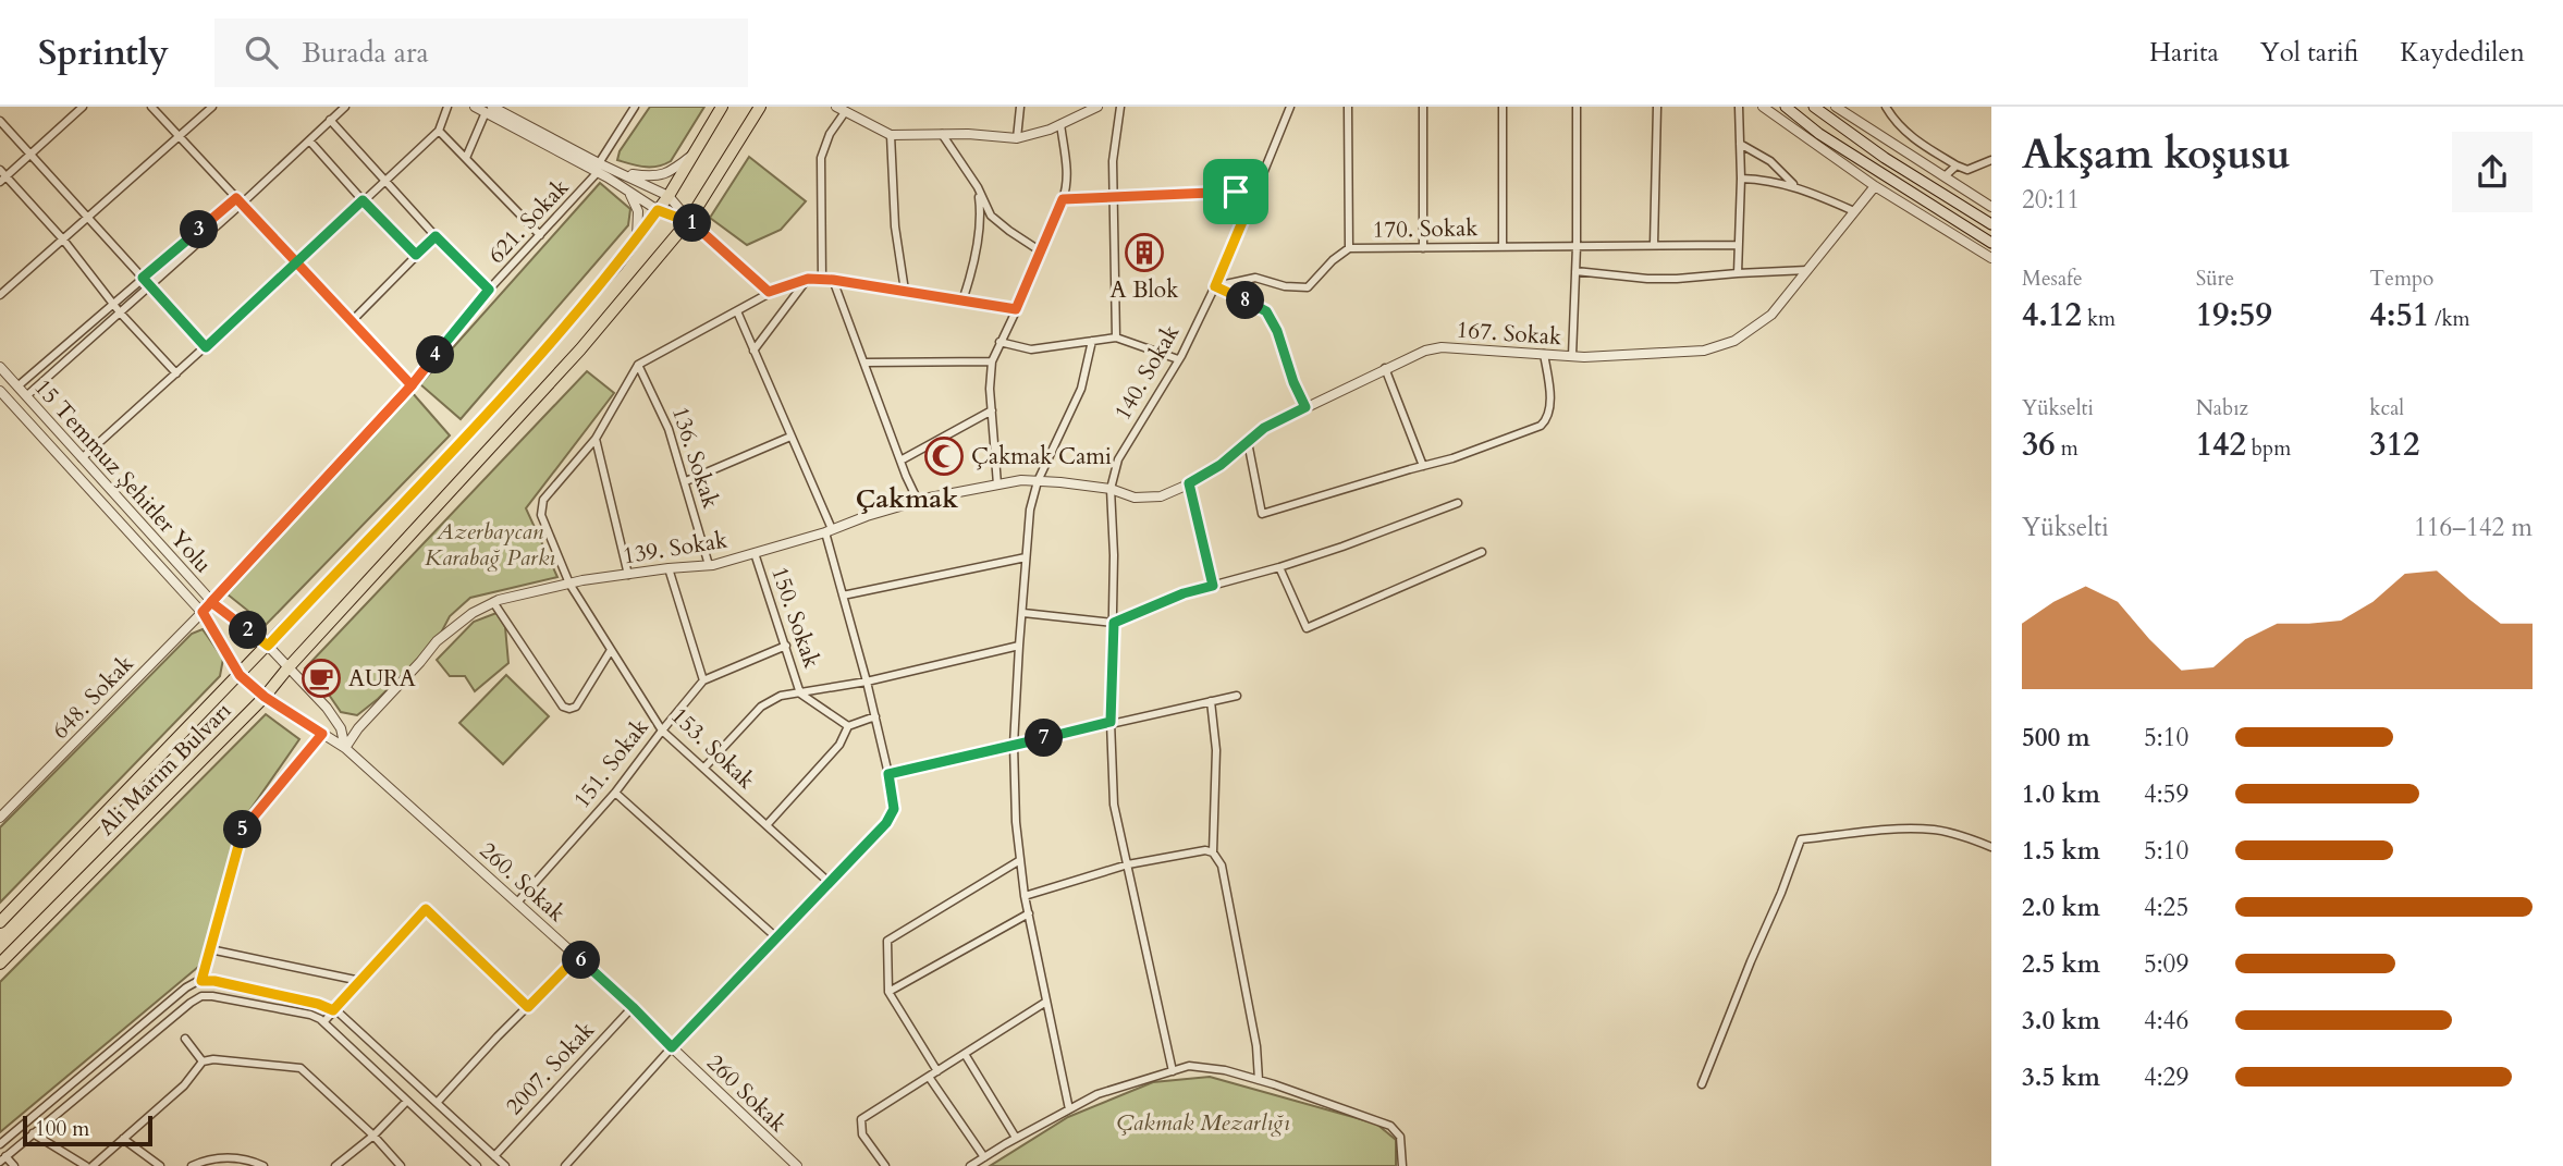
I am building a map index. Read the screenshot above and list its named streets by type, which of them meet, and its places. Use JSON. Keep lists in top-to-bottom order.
{
  "streets": {
    "main road": ["Ali Marım Bulvarı"],
    "street": [
      "621. Sokak",
      "170. Sokak",
      "167. Sokak",
      "140. Sokak",
      "136. Sokak",
      "15 Temmuz Şehitler Yolu",
      "139. Sokak",
      "150. Sokak",
      "648. Sokak",
      "153. Sokak",
      "151. Sokak",
      "260. Sokak",
      "2007. Sokak",
      "260 Sokak"
    ]
  },
  "crossings": [
    ["621. Sokak", "15 Temmuz Şehitler Yolu"],
    ["621. Sokak", "648. Sokak"],
    ["170. Sokak", "140. Sokak"],
    ["167. Sokak", "140. Sokak"],
    ["167. Sokak", "139. Sokak"],
    ["140. Sokak", "139. Sokak"],
    ["136. Sokak", "139. Sokak"],
    ["15 Temmuz Şehitler Yolu", "139. Sokak"],
    ["15 Temmuz Şehitler Yolu", "648. Sokak"],
    ["15 Temmuz Şehitler Yolu", "Ali Marım Bulvarı"],
    ["15 Temmuz Şehitler Yolu", "260. Sokak"],
    ["139. Sokak", "150. Sokak"],
    ["139. Sokak", "153. Sokak"],
    ["139. Sokak", "260. Sokak"],
    ["150. Sokak", "151. Sokak"],
    ["153. Sokak", "151. Sokak"],
    ["151. Sokak", "260. Sokak"],
    ["260. Sokak", "2007. Sokak"],
    ["260. Sokak", "260 Sokak"]
  ],
  "districts": ["Çakmak"],
  "parks": ["Azerbaycan Karabağ Parkı", "Çakmak Mezarlığı"],
  "places": {
    "building": ["A Blok"],
    "mosque": ["Çakmak Cami"],
    "cafe": ["AURA"]
  },
  "scale_bar": "100 m",
  "page": {
    "header": "Sprintly",
    "search": "Burada ara",
    "nav": ["Harita", "Yol tarifi", "Kaydedilen"],
    "heading": ["Akşam koşusu", "20:11"],
    "pins": [
      "1",
      "3",
      "8",
      "4",
      "2",
      "7",
      "5",
      "6"
    ],
    "stats": [
      ["Mesafe", "4.12 km"],
      ["Süre", "19:59"],
      ["Tempo", "4:51 /km"],
      ["Yükselti", "36 m"],
      ["Nabız", "142 bpm"],
      ["kcal", "312"]
    ],
    "chart": ["Yükselti", "116–142 m"],
    "list": [
      {
        "name": "500 m",
        "note": "5:10"
      },
      {
        "name": "1.0 km",
        "note": "4:59"
      },
      {
        "name": "1.5 km",
        "note": "5:10"
      },
      {
        "name": "2.0 km",
        "note": "4:25"
      },
      {
        "name": "2.5 km",
        "note": "5:09"
      },
      {
        "name": "3.0 km",
        "note": "4:46"
      },
      {
        "name": "3.5 km",
        "note": "4:29"
      }
    ],
    "scale": "100 m"
  }
}
